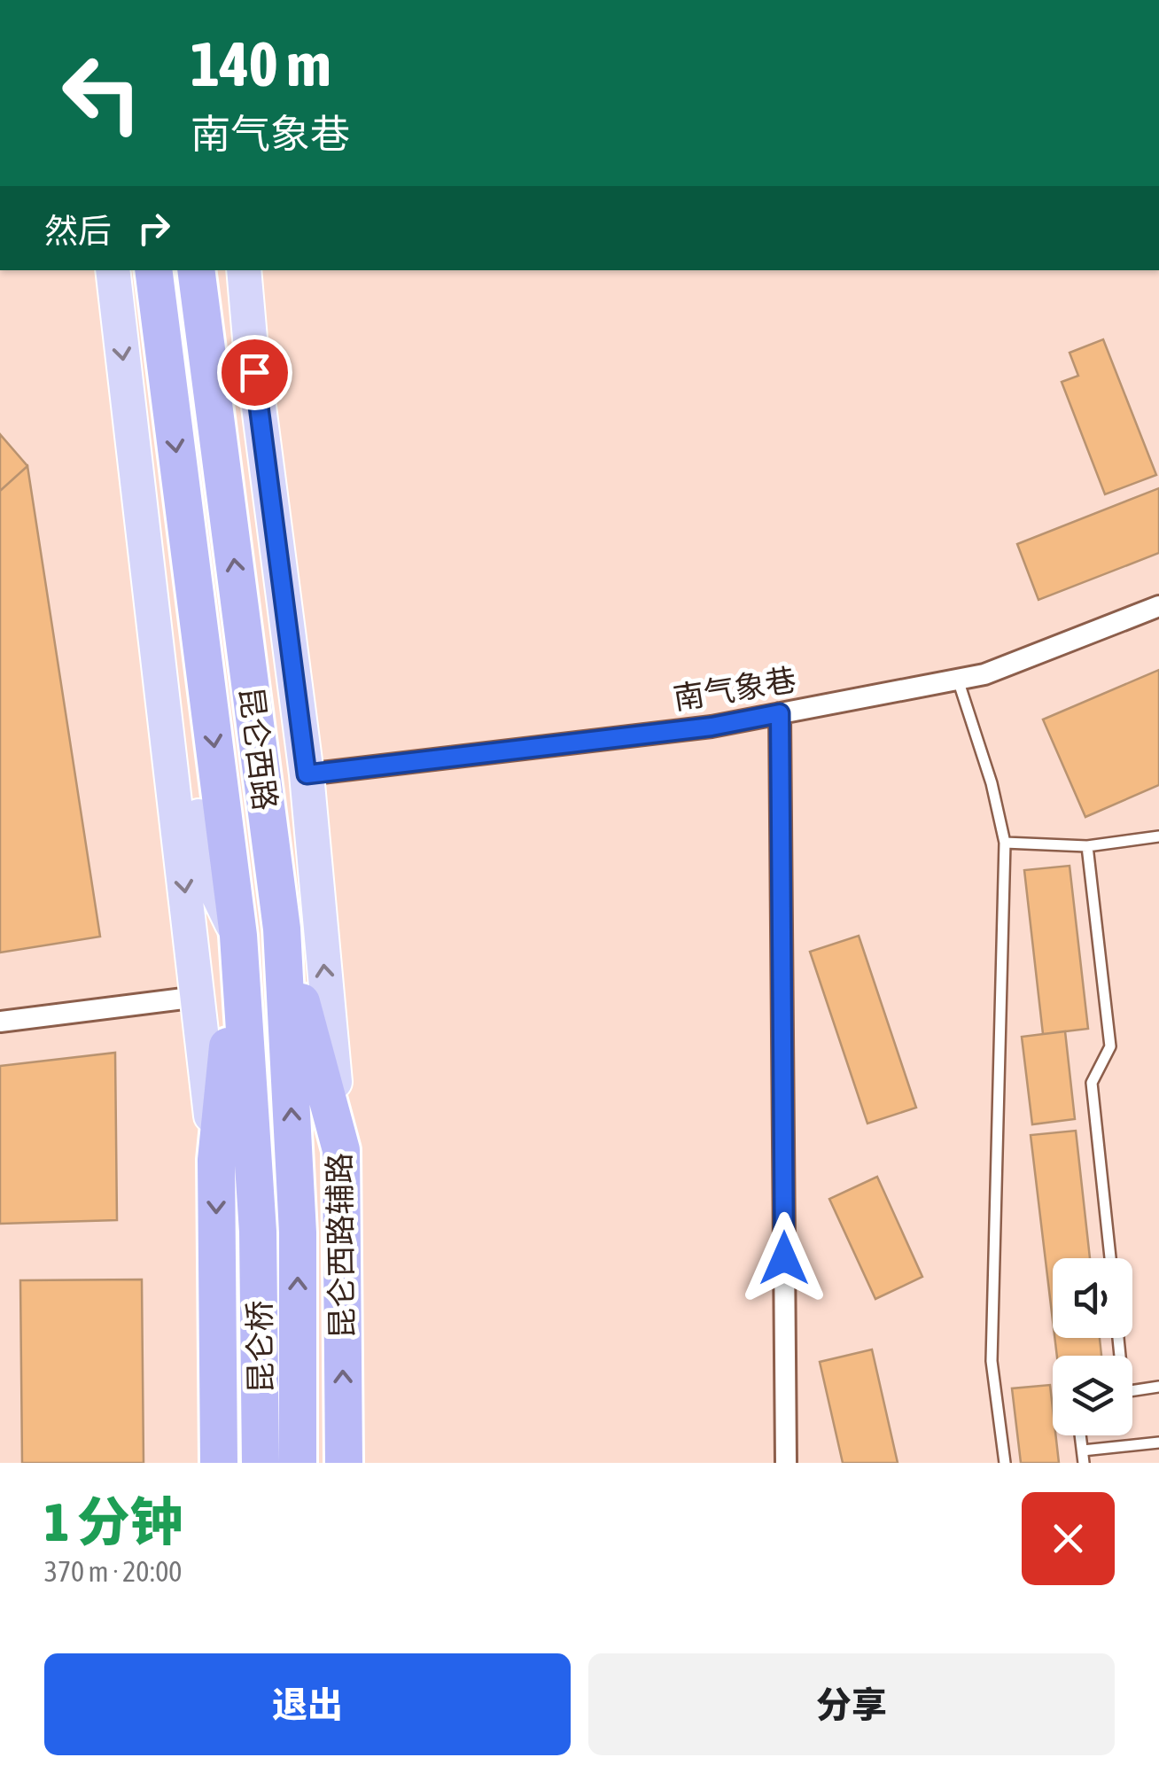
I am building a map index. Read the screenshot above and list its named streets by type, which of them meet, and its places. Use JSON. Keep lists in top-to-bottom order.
{
  "streets": {
    "highway": ["昆仑西路", "昆仑西路辅路", "昆仑桥"],
    "street": ["南气象巷"]
  },
  "crossings": [
    ["昆仑西路", "昆仑西路辅路"],
    ["昆仑西路", "昆仑桥"]
  ],
  "page": {
    "turn": ["140 m", "南气象巷"],
    "then": "然后",
    "heading": ["1 分钟", "370 m · 20:00"],
    "buttons": ["退出", "分享"]
  }
}
